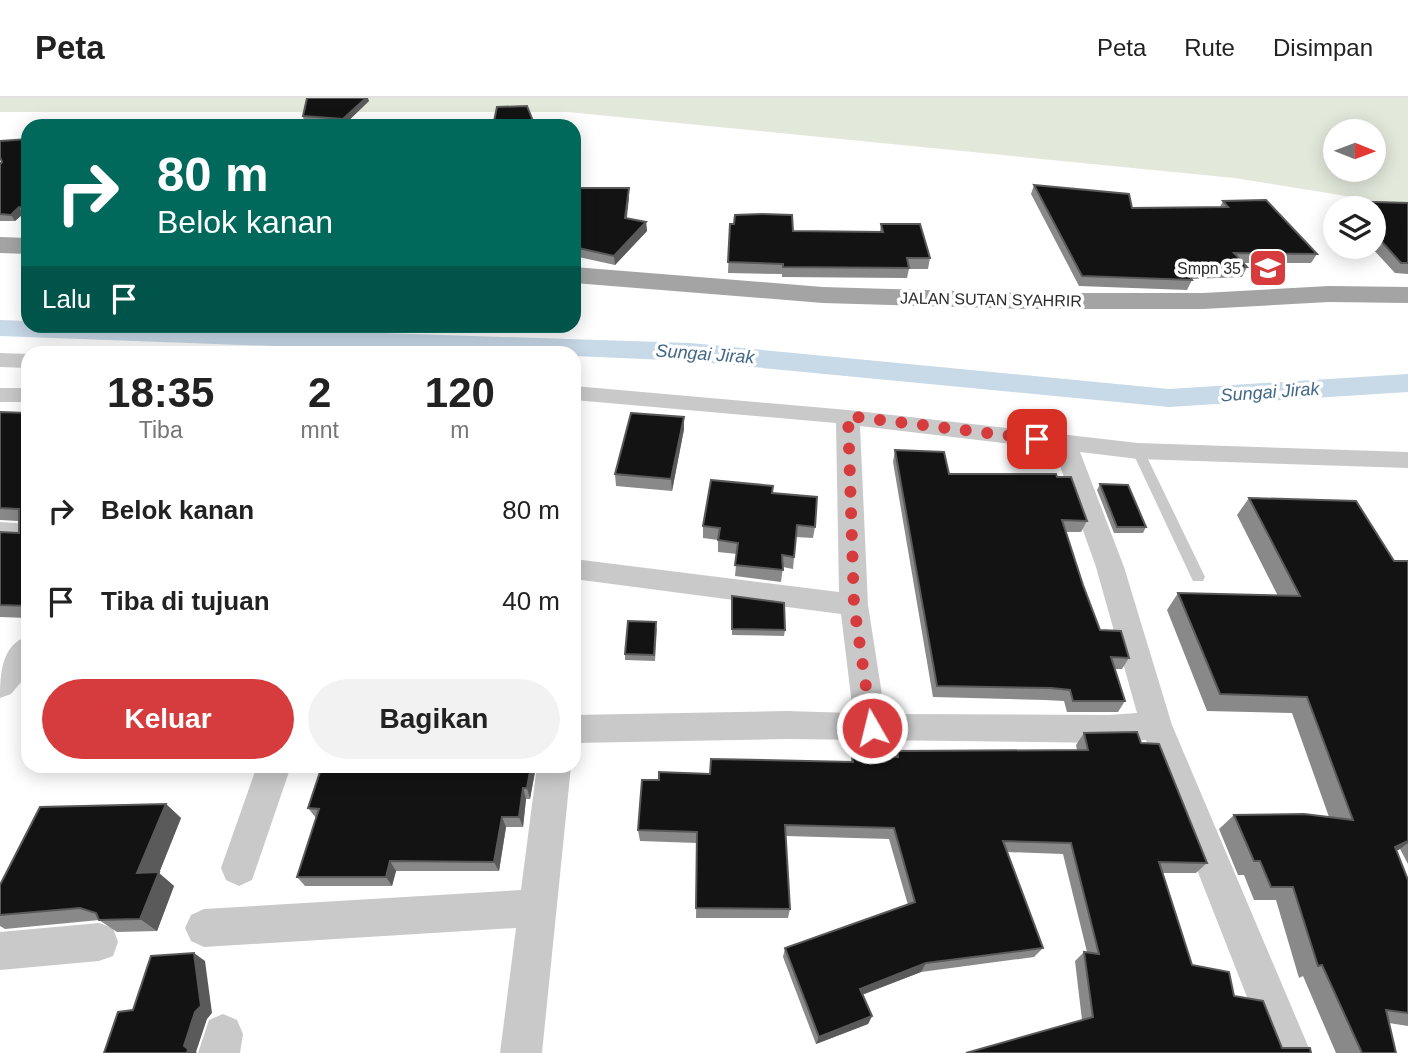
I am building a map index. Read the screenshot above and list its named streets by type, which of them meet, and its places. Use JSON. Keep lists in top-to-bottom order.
{
  "streets": {
    "main road": ["JALAN SUTAN SYAHRIR"]
  },
  "water": ["Sungai Jirak"],
  "places": {
    "school or university": ["Smpn 35"]
  },
  "north": "right",
  "page": {
    "header": "Peta",
    "nav": ["Peta", "Rute", "Disimpan"],
    "turn": ["80 m", "Belok kanan"],
    "then": "Lalu",
    "eta": [
      "18:35",
      "Tiba",
      "2",
      "mnt",
      "120",
      "m"
    ],
    "list": [
      {
        "name": "Belok kanan",
        "value": "80 m"
      },
      {
        "name": "Tiba di tujuan",
        "value": "40 m"
      }
    ],
    "buttons": ["Keluar", "Bagikan"]
  }
}
